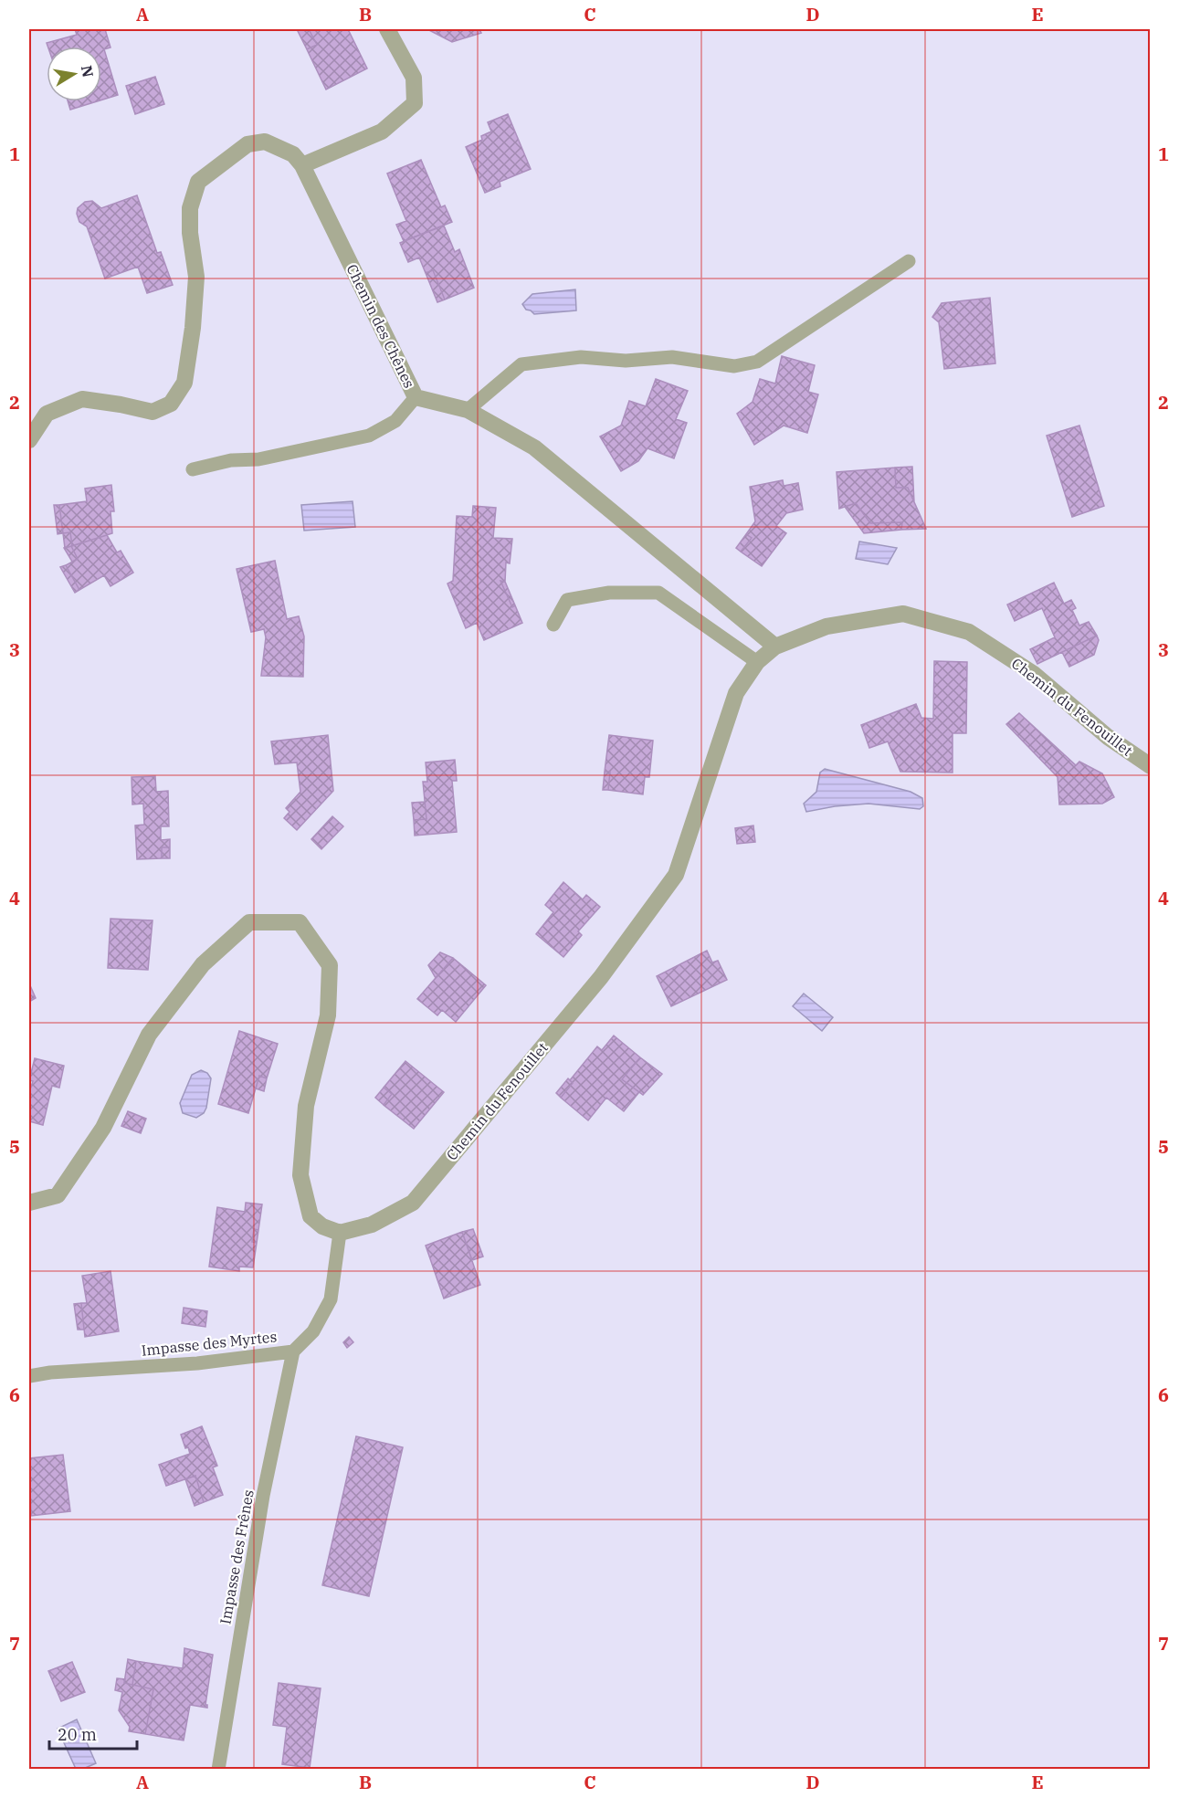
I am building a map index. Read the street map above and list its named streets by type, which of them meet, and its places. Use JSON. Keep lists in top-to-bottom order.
{
  "streets": {
    "street": ["Chemin des Chênes", "Chemin du Fenouillet"],
    "lane": ["Impasse des Myrtes", "Impasse des Frênes"]
  },
  "crossings": [
    ["Chemin des Chênes", "Chemin du Fenouillet"],
    ["Chemin du Fenouillet", "Impasse des Myrtes"],
    ["Impasse des Myrtes", "Impasse des Frênes"]
  ],
  "scale_bar": "20 m",
  "north": "right",
  "grid": {
    "columns": [
      "A",
      "B",
      "C",
      "D",
      "E"
    ],
    "rows": [
      "1",
      "2",
      "3",
      "4",
      "5",
      "6",
      "7"
    ]
  }
}
